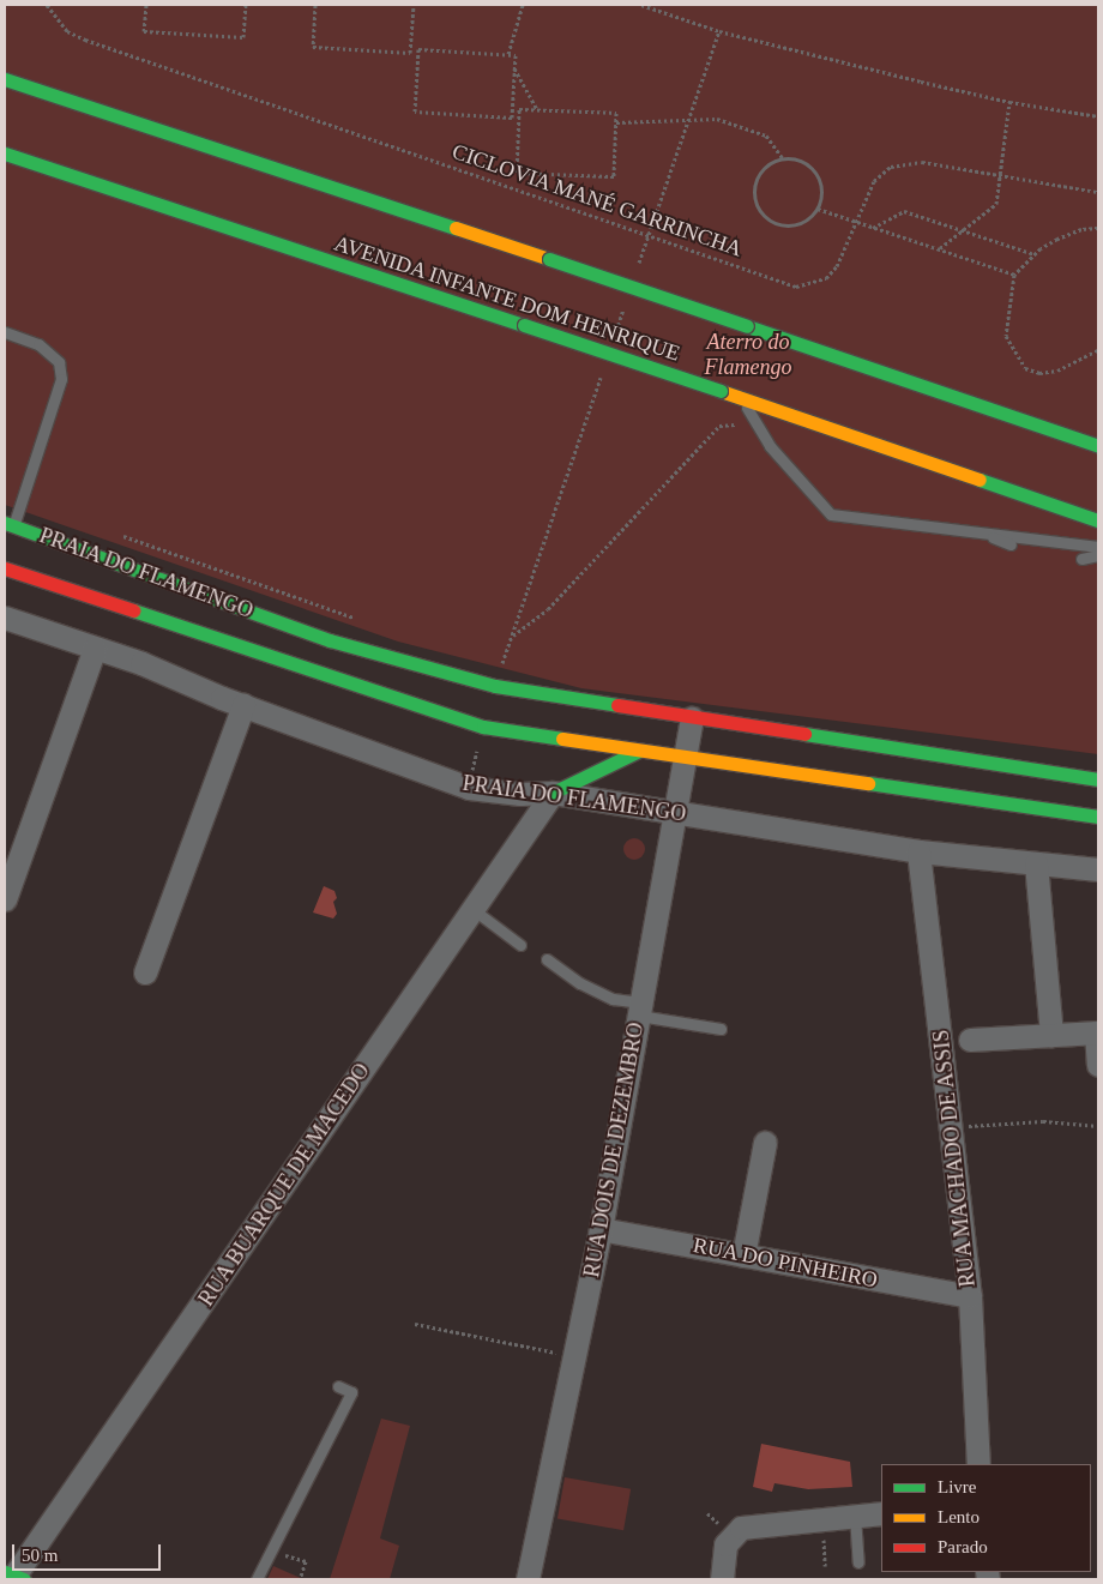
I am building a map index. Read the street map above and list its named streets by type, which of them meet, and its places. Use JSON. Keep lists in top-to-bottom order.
{
  "streets": {
    "main road": ["AVENIDA INFANTE DOM HENRIQUE", "PRAIA DO FLAMENGO"],
    "street": [
      "RUA DOIS DE DEZEMBRO",
      "RUA MACHADO DE ASSIS",
      "RUA BUARQUE DE MACEDO",
      "RUA DO PINHEIRO"
    ],
    "path": ["CICLOVIA MANÉ GARRINCHA"]
  },
  "crossings": [
    ["PRAIA DO FLAMENGO", "RUA DOIS DE DEZEMBRO"],
    ["PRAIA DO FLAMENGO", "RUA MACHADO DE ASSIS"],
    ["PRAIA DO FLAMENGO", "RUA BUARQUE DE MACEDO"],
    ["RUA DOIS DE DEZEMBRO", "RUA DO PINHEIRO"],
    ["RUA MACHADO DE ASSIS", "RUA DO PINHEIRO"]
  ],
  "parks": ["Aterro do Flamengo"],
  "legend": ["Livre", "Lento", "Parado"],
  "scale_bar": "50 m"
}
